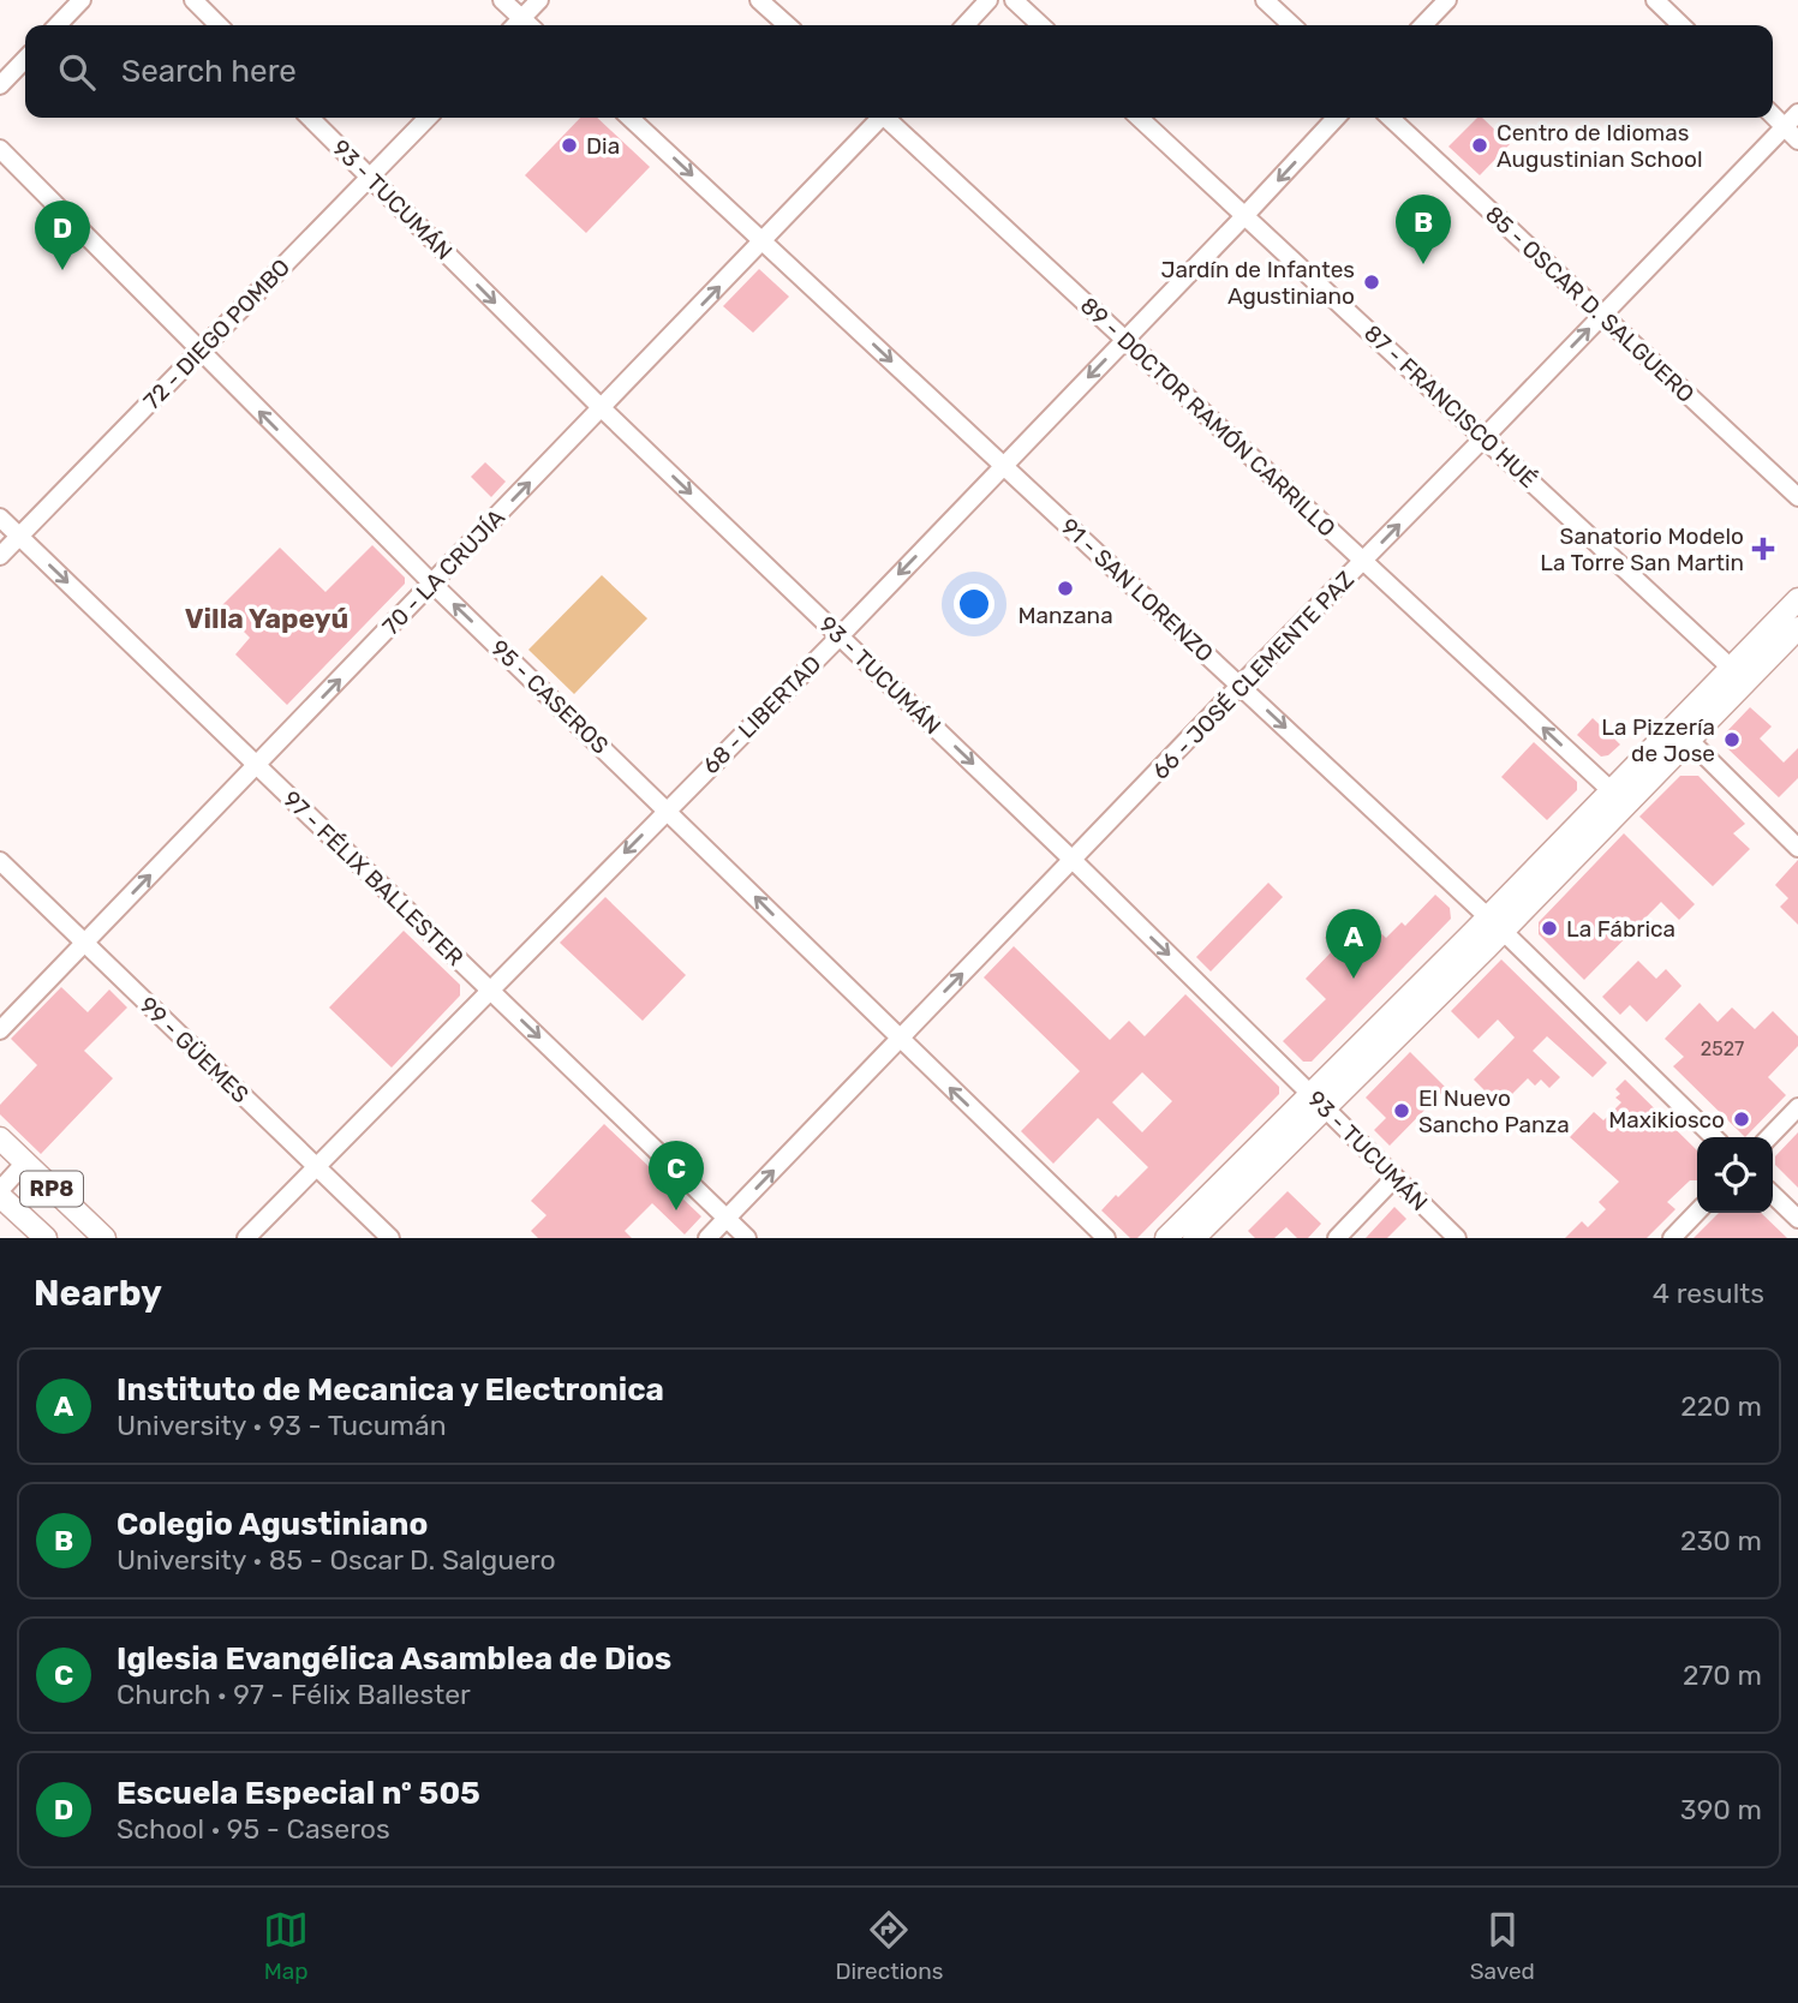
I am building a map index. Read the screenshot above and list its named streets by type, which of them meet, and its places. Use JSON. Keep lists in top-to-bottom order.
{
  "streets": {
    "main road": ["RP8"],
    "street": [
      "93 - TUCUMÁN",
      "85 - OSCAR D. SALGUERO",
      "72 - DIEGO POMBO",
      "87 - FRANCISCO HUÉ",
      "89 - DOCTOR RAMÓN CARRILLO",
      "70 - LA CRUJÍA",
      "91 - SAN LORENZO",
      "66 - JOSÉ CLEMENTE PAZ",
      "95 - CASEROS",
      "68 - LIBERTAD",
      "97 - FÉLIX BALLESTER",
      "99 - GÜEMES"
    ]
  },
  "crossings": [
    ["93 - TUCUMÁN", "72 - DIEGO POMBO"],
    ["93 - TUCUMÁN", "70 - LA CRUJÍA"],
    ["93 - TUCUMÁN", "66 - JOSÉ CLEMENTE PAZ"],
    ["93 - TUCUMÁN", "68 - LIBERTAD"],
    ["85 - OSCAR D. SALGUERO", "66 - JOSÉ CLEMENTE PAZ"],
    ["72 - DIEGO POMBO", "95 - CASEROS"],
    ["72 - DIEGO POMBO", "97 - FÉLIX BALLESTER"],
    ["87 - FRANCISCO HUÉ", "66 - JOSÉ CLEMENTE PAZ"],
    ["87 - FRANCISCO HUÉ", "68 - LIBERTAD"],
    ["89 - DOCTOR RAMÓN CARRILLO", "66 - JOSÉ CLEMENTE PAZ"],
    ["89 - DOCTOR RAMÓN CARRILLO", "68 - LIBERTAD"],
    ["70 - LA CRUJÍA", "91 - SAN LORENZO"],
    ["70 - LA CRUJÍA", "95 - CASEROS"],
    ["70 - LA CRUJÍA", "97 - FÉLIX BALLESTER"],
    ["70 - LA CRUJÍA", "99 - GÜEMES"],
    ["91 - SAN LORENZO", "66 - JOSÉ CLEMENTE PAZ"],
    ["91 - SAN LORENZO", "68 - LIBERTAD"],
    ["66 - JOSÉ CLEMENTE PAZ", "95 - CASEROS"],
    ["66 - JOSÉ CLEMENTE PAZ", "97 - FÉLIX BALLESTER"],
    ["95 - CASEROS", "68 - LIBERTAD"],
    ["68 - LIBERTAD", "97 - FÉLIX BALLESTER"],
    ["68 - LIBERTAD", "99 - GÜEMES"]
  ],
  "one_way": [
    "93 - TUCUMÁN",
    "70 - LA CRUJÍA",
    "91 - SAN LORENZO",
    "66 - JOSÉ CLEMENTE PAZ",
    "95 - CASEROS",
    "68 - LIBERTAD",
    "97 - FÉLIX BALLESTER"
  ],
  "districts": ["Villa Yapeyú"],
  "places": {
    "other": [
      "Dia",
      "Centro de Idiomas Augustinian School",
      "Jardín de Infantes Agustiniano",
      "Manzana",
      "La Pizzería de Jose",
      "La Fábrica",
      "El Nuevo Sancho Panza",
      "Maxikiosco"
    ],
    "health": ["Sanatorio Modelo La Torre San Martin"]
  },
  "house_numbers": ["2527"],
  "page": {
    "search": "Search here",
    "pins": [
      "B",
      "D",
      "A",
      "C"
    ],
    "heading": ["Nearby", "4 results"],
    "list": [
      {
        "mark": "A",
        "name": "Instituto de Mecanica y Electronica",
        "note": "University · 93 - Tucumán",
        "value": "220 m"
      },
      {
        "mark": "B",
        "name": "Colegio Agustiniano",
        "note": "University · 85 - Oscar D. Salguero",
        "value": "230 m"
      },
      {
        "mark": "C",
        "name": "Iglesia Evangélica Asamblea de Dios",
        "note": "Church · 97 - Félix Ballester",
        "value": "270 m"
      },
      {
        "mark": "D",
        "name": "Escuela Especial nº 505",
        "note": "School · 95 - Caseros",
        "value": "390 m"
      }
    ],
    "nav": ["Map", "Directions", "Saved"]
  }
}
